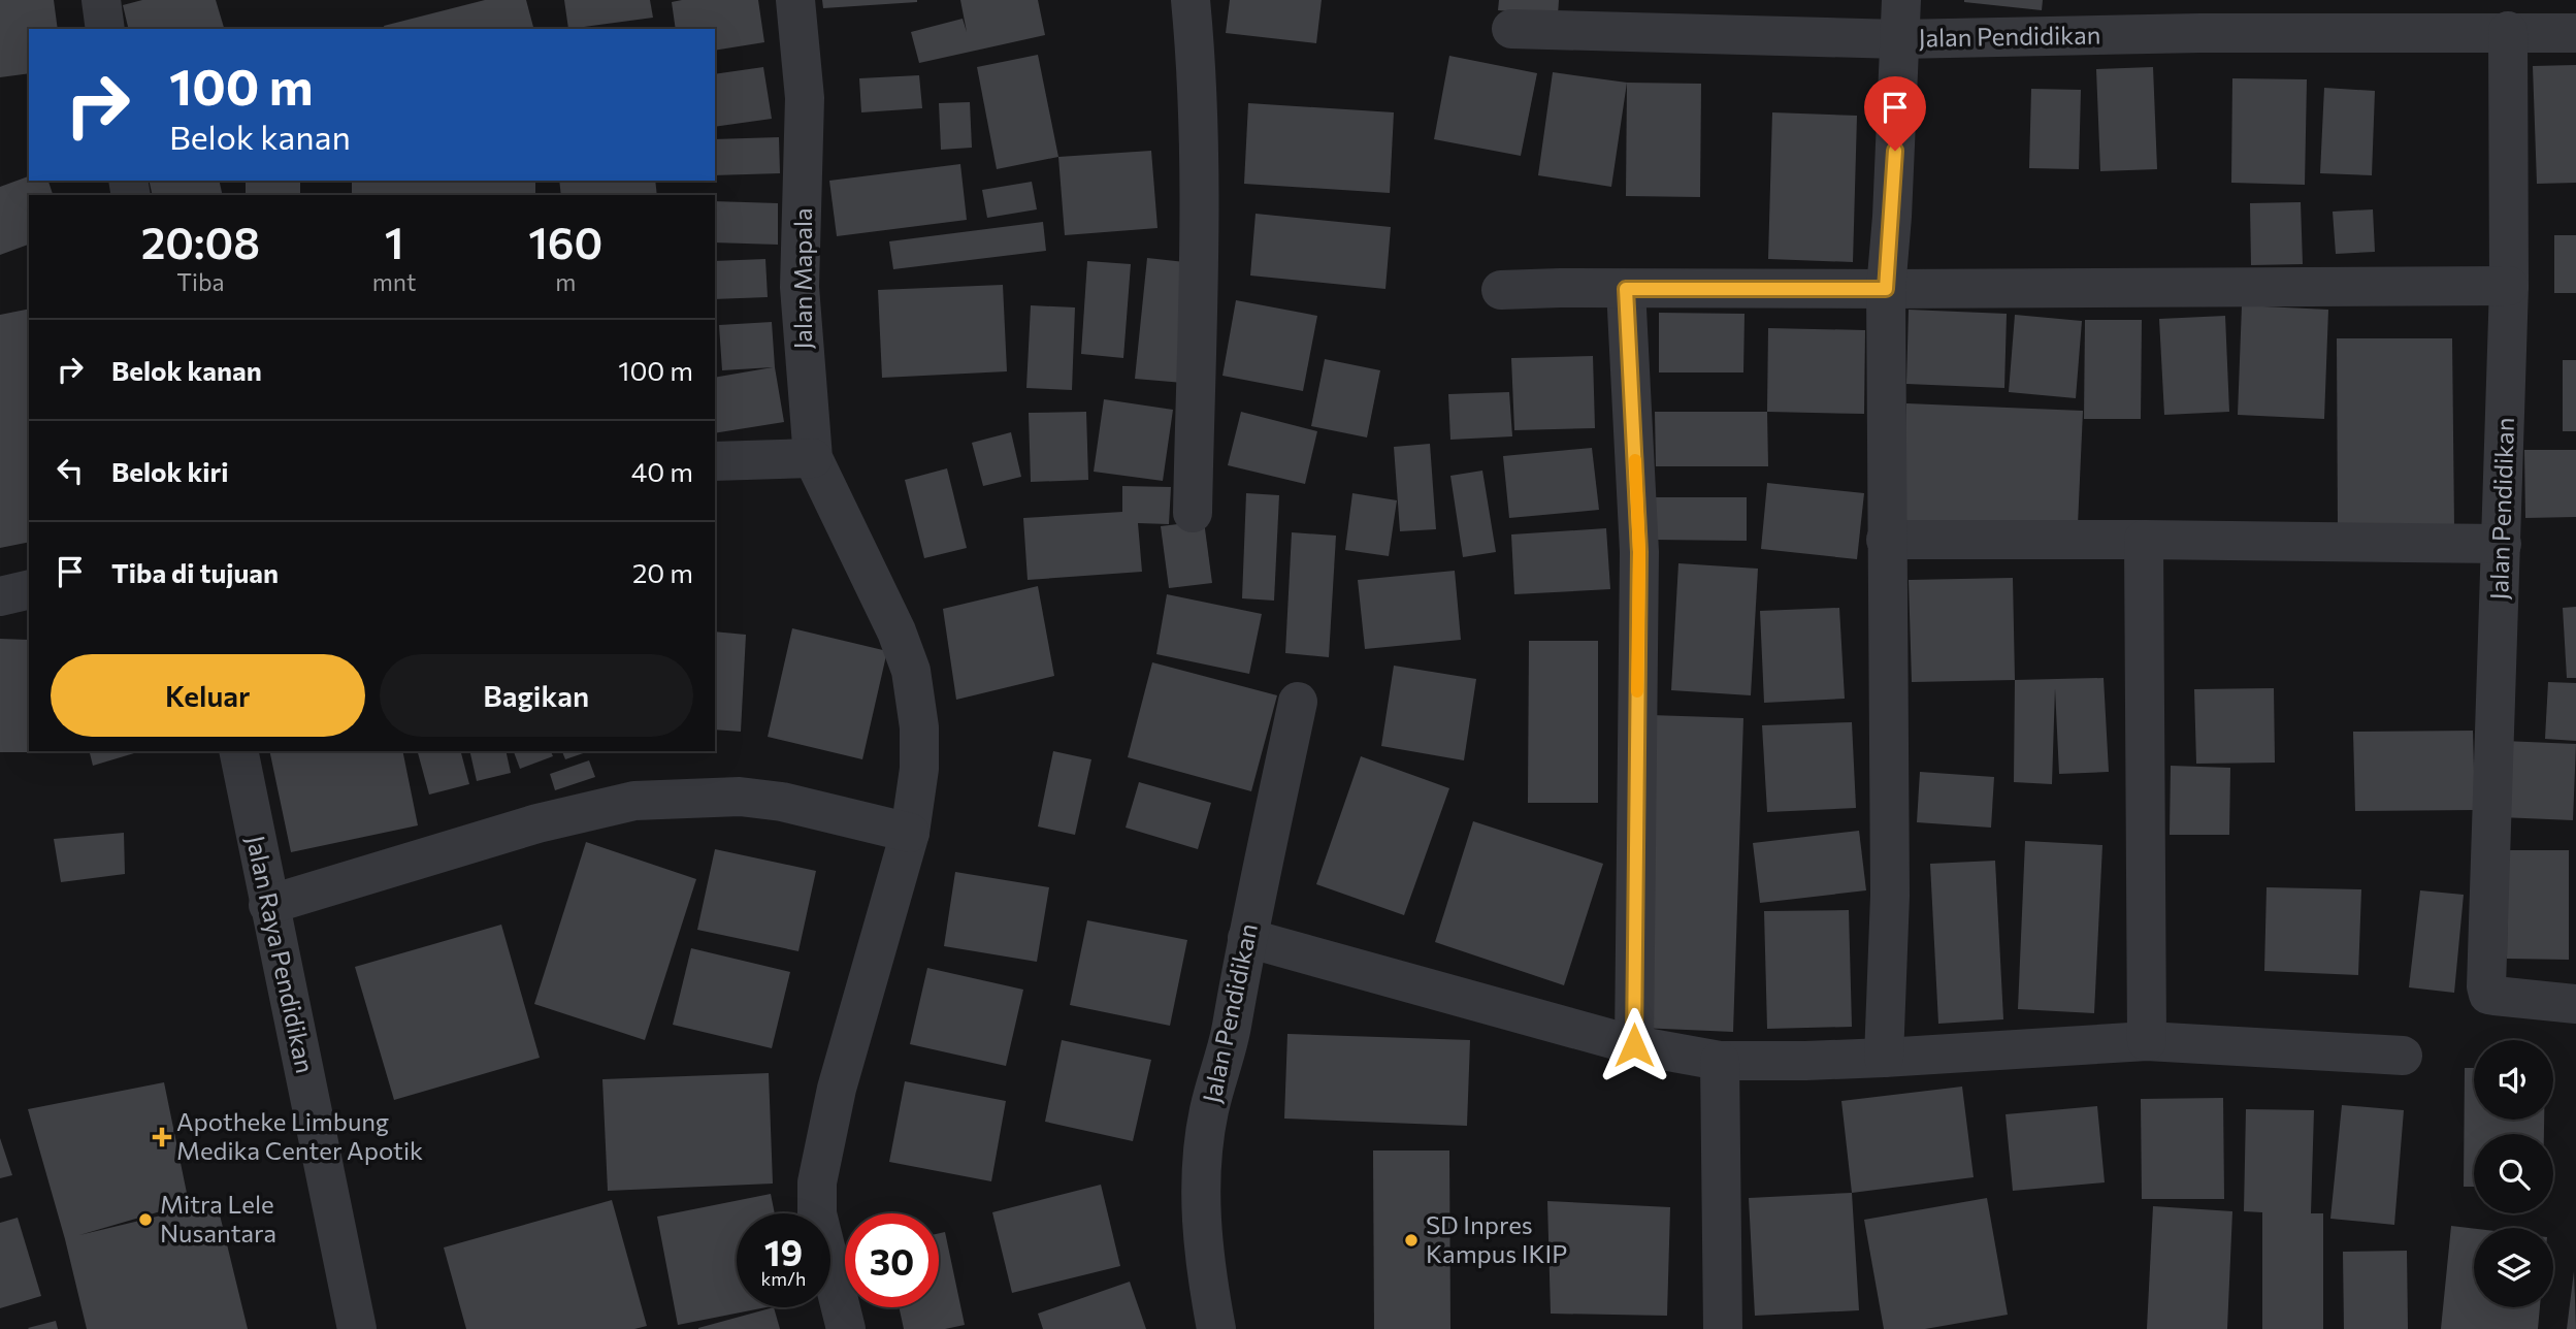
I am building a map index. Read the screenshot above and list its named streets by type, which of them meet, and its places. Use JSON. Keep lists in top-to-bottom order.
{
  "streets": {
    "street": ["Jalan Pendidikan", "Jalan Mapala", "Jalan Raya Pendidikan"]
  },
  "places": {
    "health": ["Apotheke Limbung Medika Center Apotik"],
    "other": ["Mitra Lele Nusantara", "SD Inpres Kampus IKIP"]
  },
  "page": {
    "turn": ["100 m", "Belok kanan"],
    "eta": [
      "20:08",
      "Tiba",
      "1",
      "mnt",
      "160",
      "m"
    ],
    "list": [
      {
        "name": "Belok kanan",
        "value": "100 m"
      },
      {
        "name": "Belok kiri",
        "value": "40 m"
      },
      {
        "name": "Tiba di tujuan",
        "value": "20 m"
      }
    ],
    "buttons": ["Keluar", "Bagikan"],
    "speed": "19 km/h",
    "limit": "30"
  }
}
